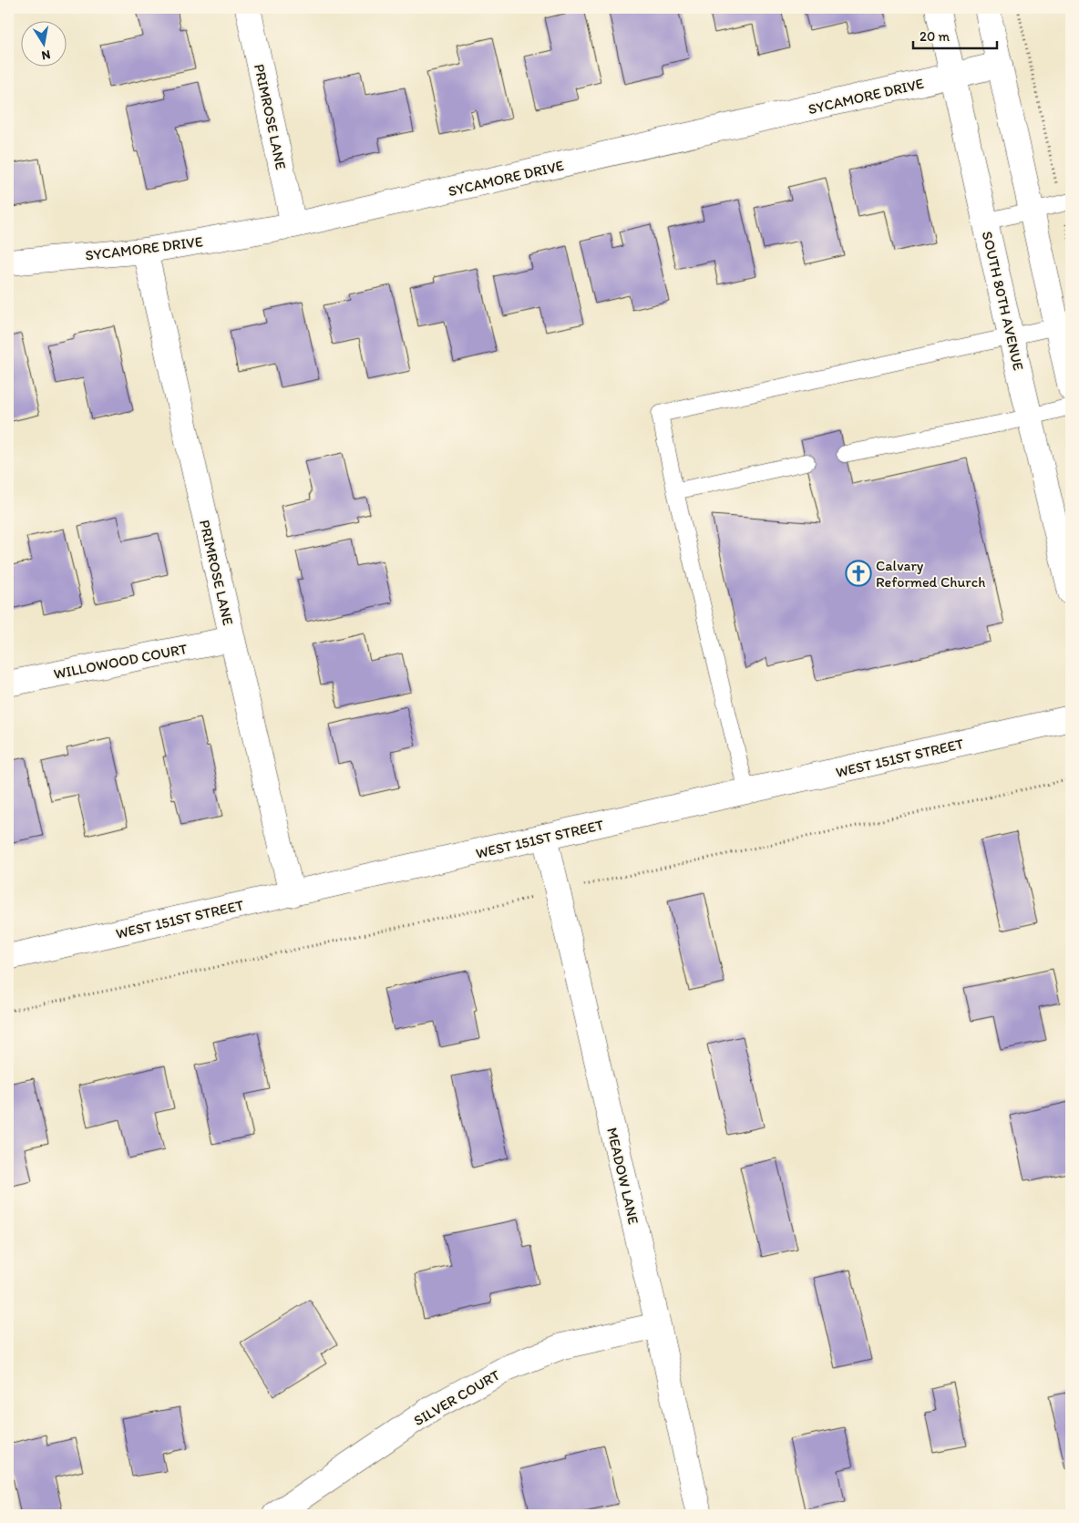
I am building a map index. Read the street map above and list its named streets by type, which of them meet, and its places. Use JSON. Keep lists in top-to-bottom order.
{
  "streets": {
    "street": [
      "SYCAMORE DRIVE",
      "PRIMROSE LANE",
      "SOUTH 80TH AVENUE",
      "WILLOWOOD COURT",
      "WEST 151ST STREET",
      "MEADOW LANE",
      "SILVER COURT"
    ]
  },
  "crossings": [
    ["SYCAMORE DRIVE", "PRIMROSE LANE"],
    ["SYCAMORE DRIVE", "SOUTH 80TH AVENUE"],
    ["PRIMROSE LANE", "WILLOWOOD COURT"],
    ["PRIMROSE LANE", "WEST 151ST STREET"],
    ["WEST 151ST STREET", "MEADOW LANE"],
    ["MEADOW LANE", "SILVER COURT"]
  ],
  "places": {
    "church": ["Calvary Reformed Church"]
  },
  "scale_bar": "20 m",
  "north": "bottom"
}
